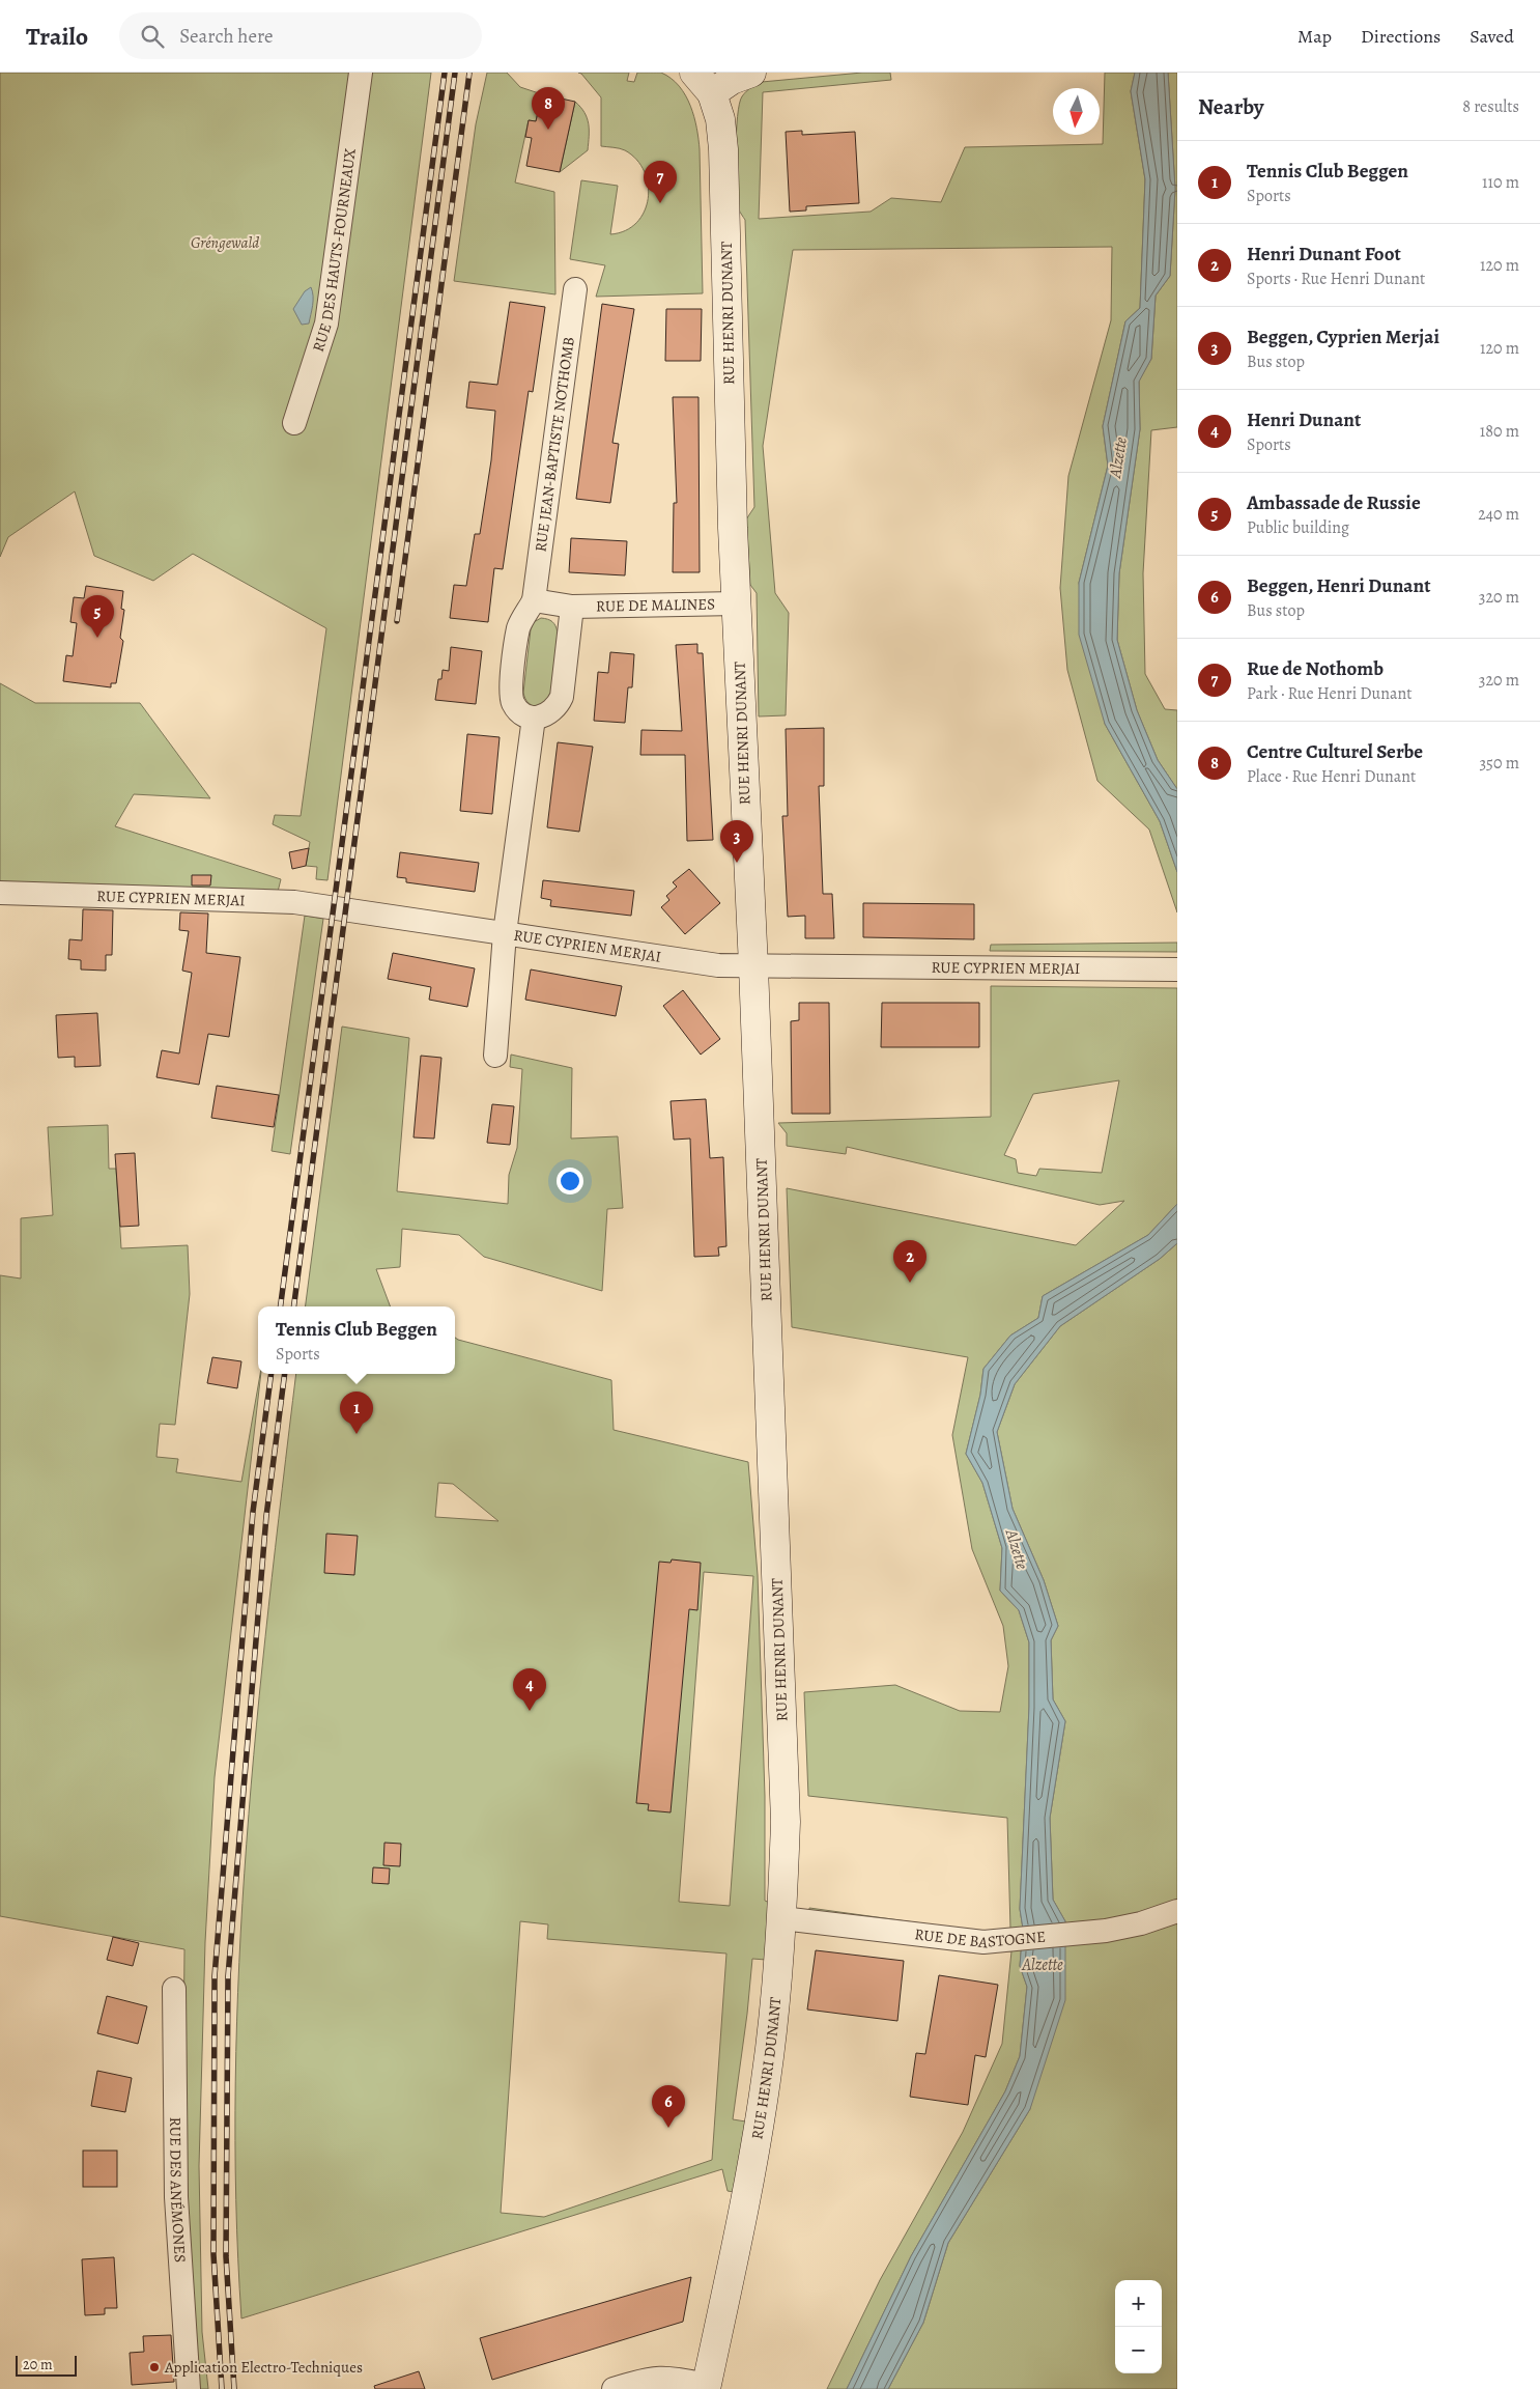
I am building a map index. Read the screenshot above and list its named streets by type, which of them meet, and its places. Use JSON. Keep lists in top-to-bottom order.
{
  "streets": {
    "main road": ["RUE HENRI DUNANT"],
    "street": [
      "RUE DES HAUTS-FOURNEAUX",
      "RUE JEAN-BAPTISTE NOTHOMB",
      "RUE DE MALINES",
      "RUE CYPRIEN MERJAI",
      "RUE DE BASTOGNE",
      "RUE DES ANÉMONES"
    ]
  },
  "crossings": [
    ["RUE HENRI DUNANT", "RUE DE MALINES"],
    ["RUE HENRI DUNANT", "RUE CYPRIEN MERJAI"],
    ["RUE HENRI DUNANT", "RUE DE BASTOGNE"]
  ],
  "water": ["Alzette"],
  "parks": ["Gréngewald"],
  "places": ["Application Electro-Techniques"],
  "scale_bar": "20 m",
  "north": "bottom",
  "page": {
    "header": "Trailo",
    "search": "Search here",
    "nav": ["Map", "Directions", "Saved"],
    "heading": ["Nearby", "8 results"],
    "pins": [
      "8",
      "7",
      "5",
      "3",
      "2",
      "1",
      "4",
      "6"
    ],
    "list": [
      {
        "mark": "1",
        "name": "Tennis Club Beggen",
        "note": "Sports",
        "value": "110 m"
      },
      {
        "mark": "2",
        "name": "Henri Dunant Foot",
        "note": "Sports · Rue Henri Dunant",
        "value": "120 m"
      },
      {
        "mark": "3",
        "name": "Beggen, Cyprien Merjai",
        "note": "Bus stop",
        "value": "120 m"
      },
      {
        "mark": "4",
        "name": "Henri Dunant",
        "note": "Sports",
        "value": "180 m"
      },
      {
        "mark": "5",
        "name": "Ambassade de Russie",
        "note": "Public building",
        "value": "240 m"
      },
      {
        "mark": "6",
        "name": "Beggen, Henri Dunant",
        "note": "Bus stop",
        "value": "320 m"
      },
      {
        "mark": "7",
        "name": "Rue de Nothomb",
        "note": "Park · Rue Henri Dunant",
        "value": "320 m"
      },
      {
        "mark": "8",
        "name": "Centre Culturel Serbe",
        "note": "Place · Rue Henri Dunant",
        "value": "350 m"
      }
    ],
    "popup": ["Tennis Club Beggen", "Sports"],
    "map_buttons": ["+", "−"],
    "scale": "20 m"
  }
}
